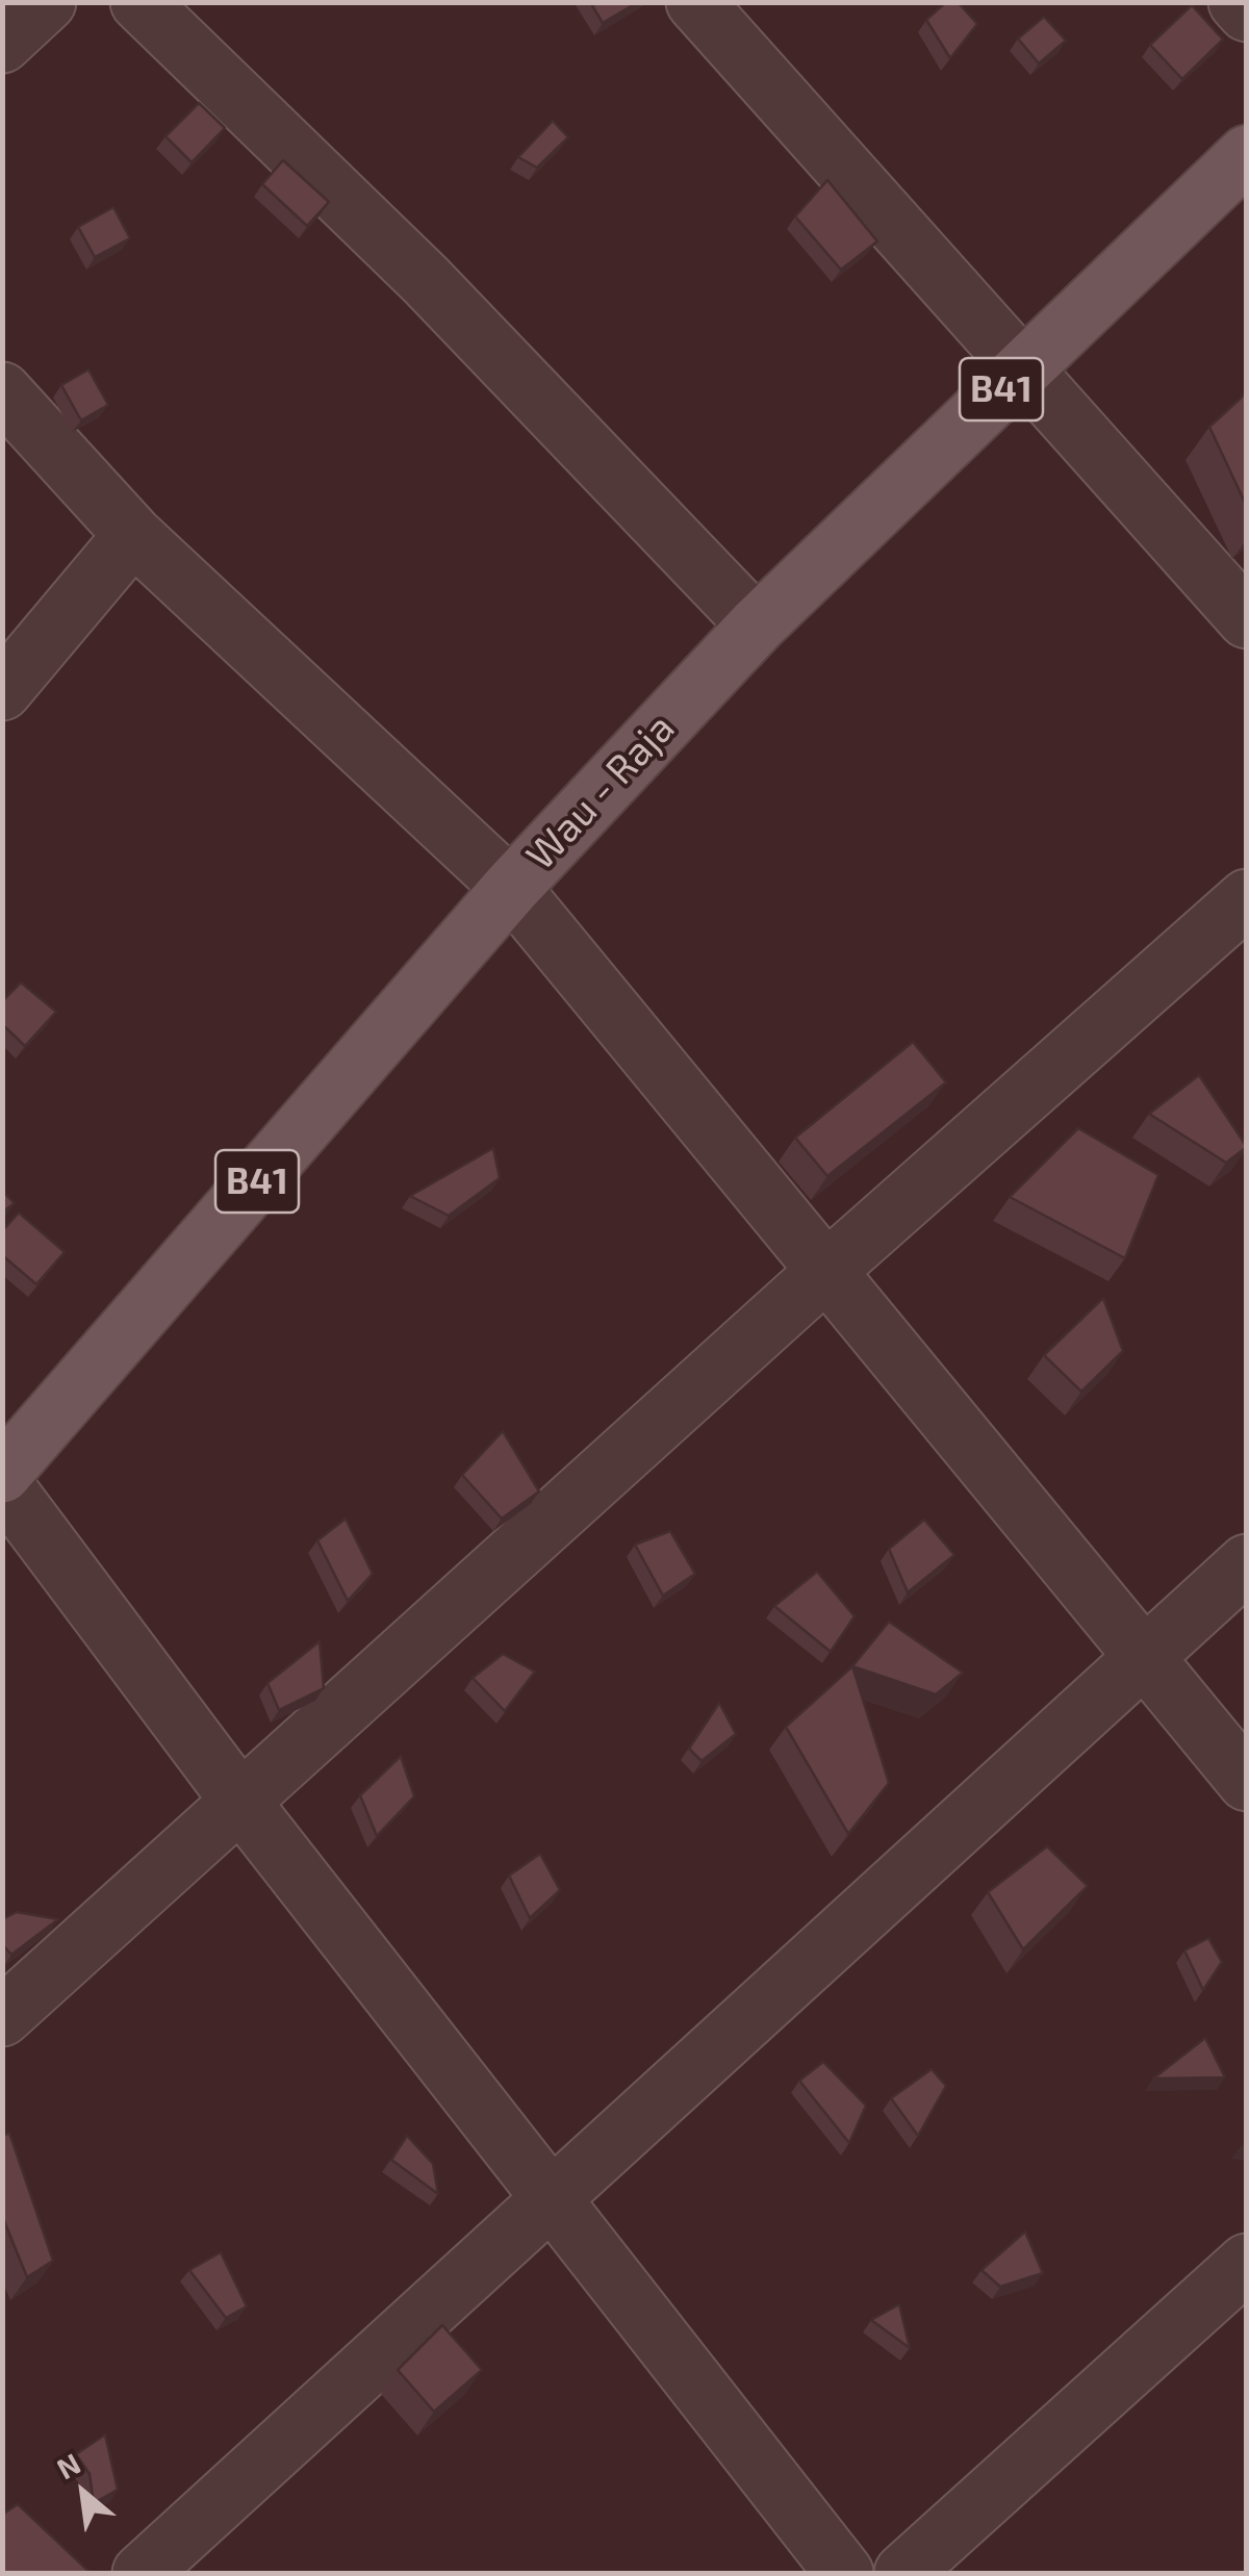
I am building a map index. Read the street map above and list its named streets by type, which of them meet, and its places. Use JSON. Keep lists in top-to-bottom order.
{
  "streets": {
    "main road": ["B41", "Wau - Raja"]
  },
  "north": "top left"
}
